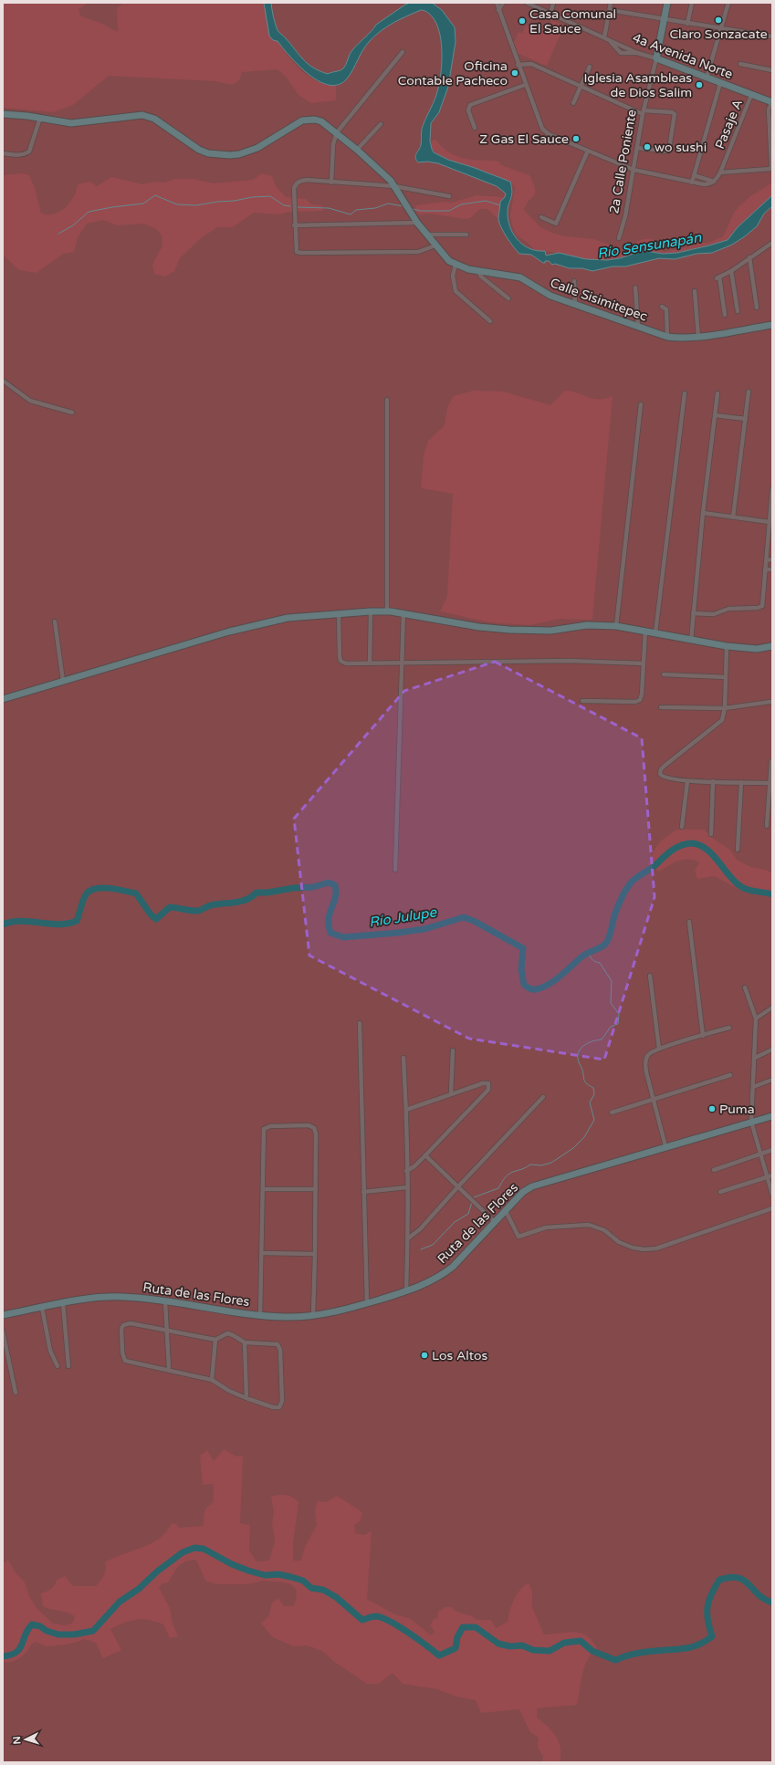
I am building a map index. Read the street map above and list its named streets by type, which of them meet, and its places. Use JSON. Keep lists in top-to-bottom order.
{
  "streets": {
    "street": [
      "4a Avenida Norte",
      "Pasaje A",
      "2a Calle Poniente",
      "Calle Sisimitepec",
      "Ruta de las Flores"
    ]
  },
  "crossings": [
    ["4a Avenida Norte", "Pasaje A"],
    ["4a Avenida Norte", "2a Calle Poniente"]
  ],
  "water": ["Río Sensunapán", "Río Julupe"],
  "places": [
    "Claro Sonzacate",
    "Casa Comunal El Sauce",
    "Oficina Contable Pacheco",
    "Iglesia Asambleas de Dios Salim",
    "Z Gas El Sauce",
    "wo sushi",
    "Puma",
    "Los Altos"
  ],
  "north": "left"
}
